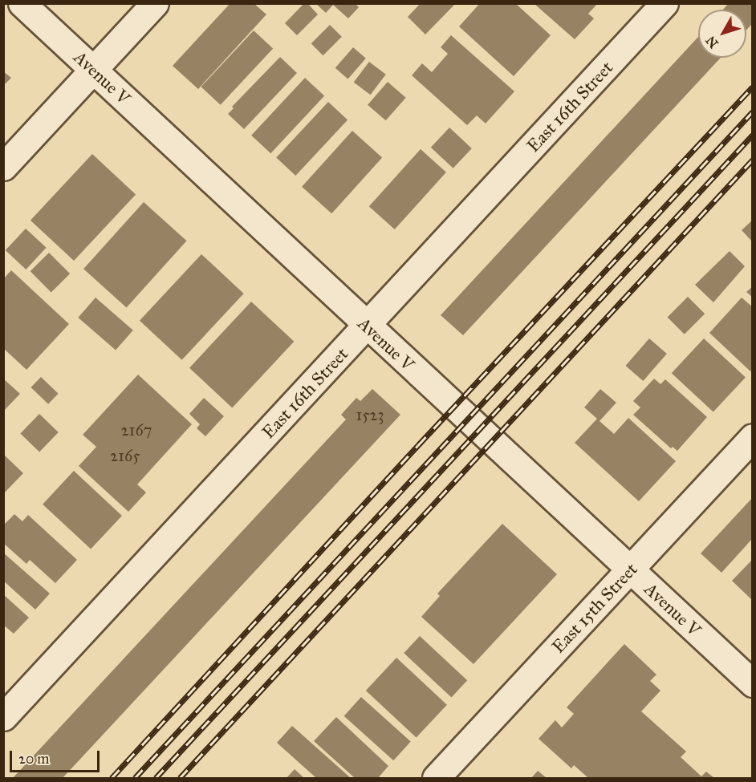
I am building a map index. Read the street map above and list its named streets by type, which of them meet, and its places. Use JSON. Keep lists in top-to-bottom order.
{
  "streets": {
    "street": ["Avenue V", "East 16th Street", "East 15th Street"]
  },
  "crossings": [
    ["Avenue V", "East 16th Street"],
    ["Avenue V", "East 15th Street"]
  ],
  "house_numbers": ["1523", "2167", "2165"],
  "scale_bar": "20 m",
  "north": "bottom left"
}
